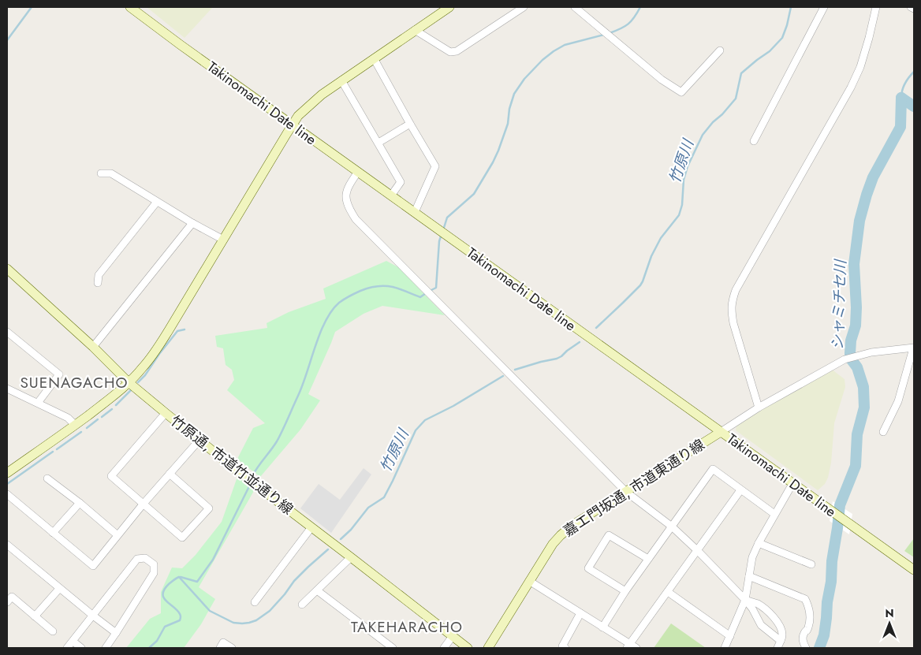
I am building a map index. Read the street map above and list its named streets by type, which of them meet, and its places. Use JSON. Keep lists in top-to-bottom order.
{
  "streets": {
    "street": ["Takinomachi Date line", "竹原通, 市道竹並通り線", "嘉エ門坂通, 市道東通り線"]
  },
  "crossings": [
    ["Takinomachi Date line", "嘉エ門坂通, 市道東通り線"]
  ],
  "districts": ["SUENAGACHO", "TAKEHARACHO"],
  "water": ["竹原川", "シャミチセ川"],
  "north": "top"
}
